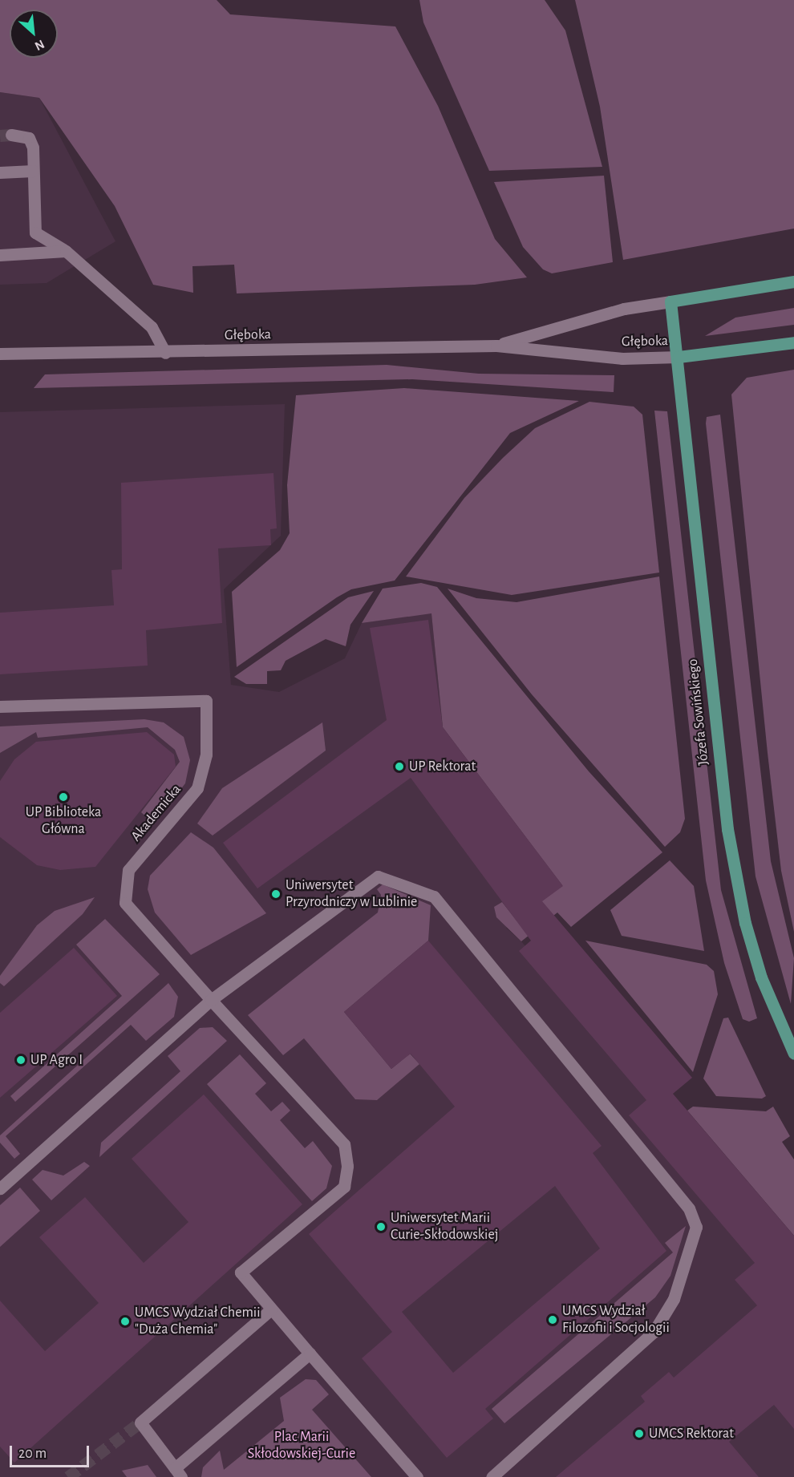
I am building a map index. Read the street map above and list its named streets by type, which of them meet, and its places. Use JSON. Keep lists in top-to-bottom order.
{
  "streets": {
    "main road": ["Głęboka", "Józefa Sowińskiego"],
    "street": ["Akademicka"]
  },
  "crossings": [
    ["Głęboka", "Józefa Sowińskiego"]
  ],
  "parks": ["Plac Marii Skłodowskiej-Curie"],
  "places": [
    "UP Rektorat",
    "UP Biblioteka Główna",
    "Uniwersytet Przyrodniczy w Lublinie",
    "UP Agro I",
    "Uniwersytet Marii Curie-Skłodowskiej",
    "UMCS Wydział Filozofii i Socjologii",
    "UMCS Wydział Chemii \"Duża Chemia\"",
    "UMCS Rektorat"
  ],
  "scale_bar": "20 m",
  "north": "bottom right"
}
